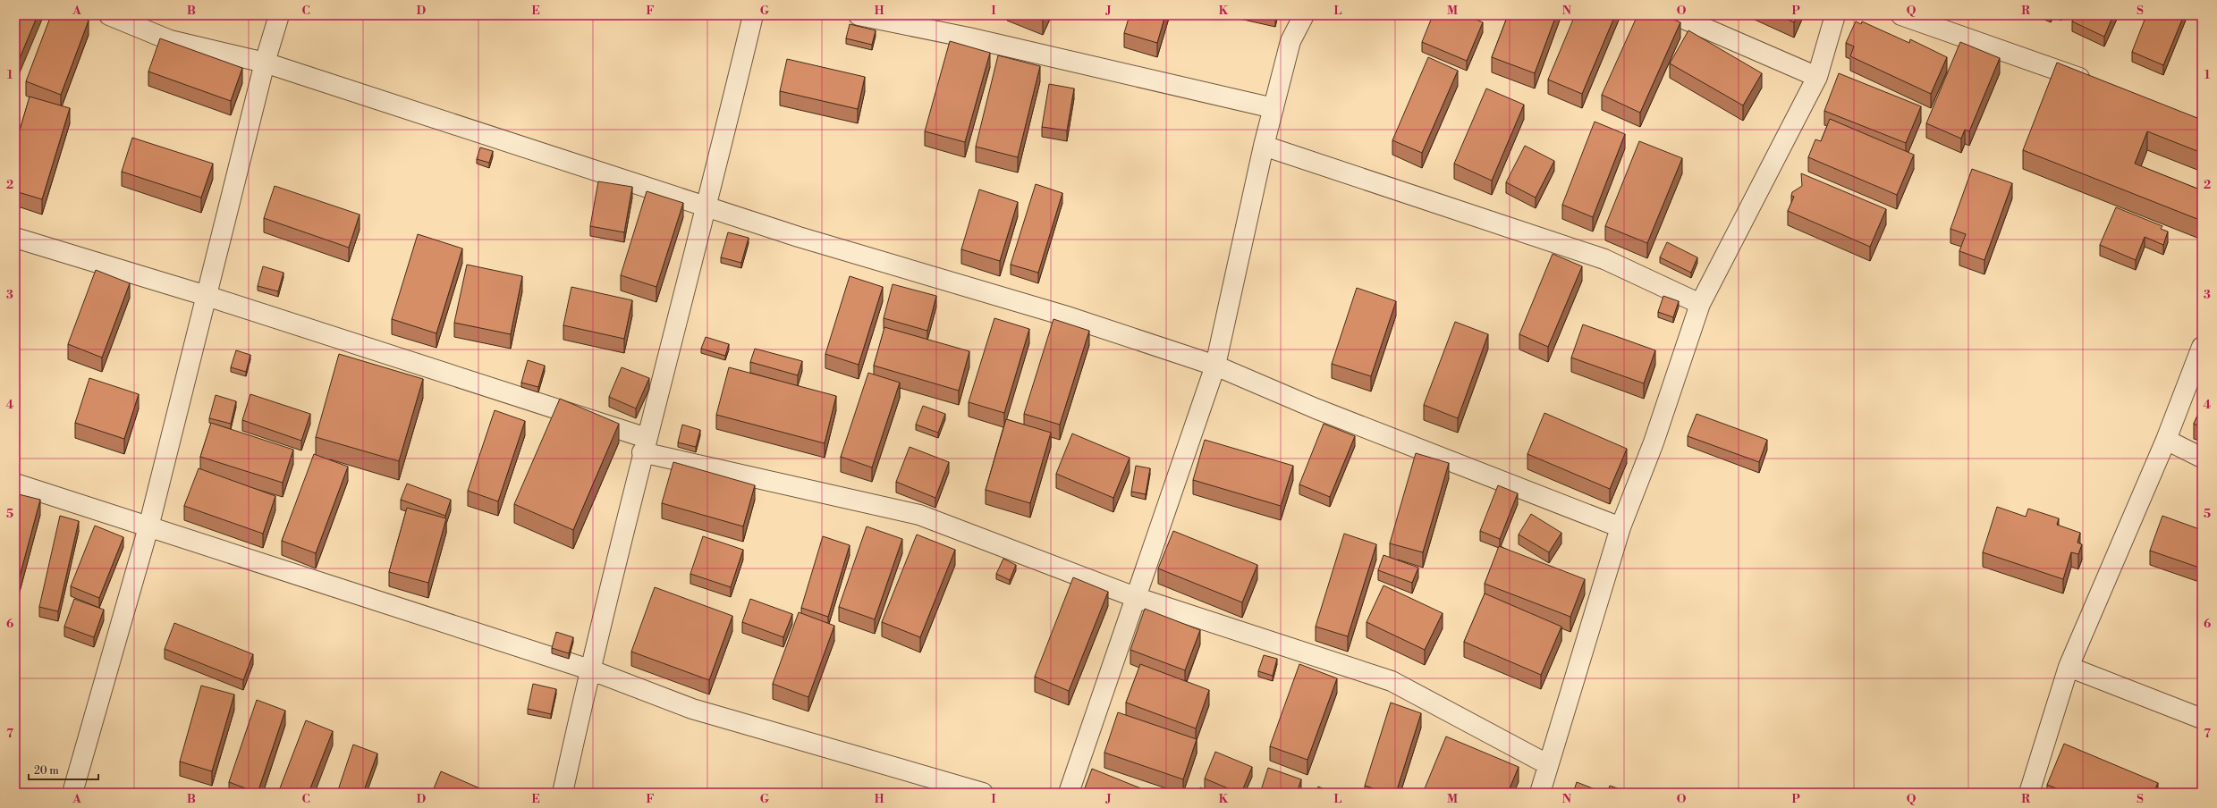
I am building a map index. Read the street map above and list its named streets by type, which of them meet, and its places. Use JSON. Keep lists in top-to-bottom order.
{
  "scale_bar": "20 m",
  "grid": {
    "columns": [
      "A",
      "B",
      "C",
      "D",
      "E",
      "F",
      "G",
      "H",
      "I",
      "J",
      "K",
      "L",
      "M",
      "N",
      "O",
      "P",
      "Q",
      "R",
      "S"
    ],
    "rows": [
      "1",
      "2",
      "3",
      "4",
      "5",
      "6",
      "7"
    ]
  }
}
